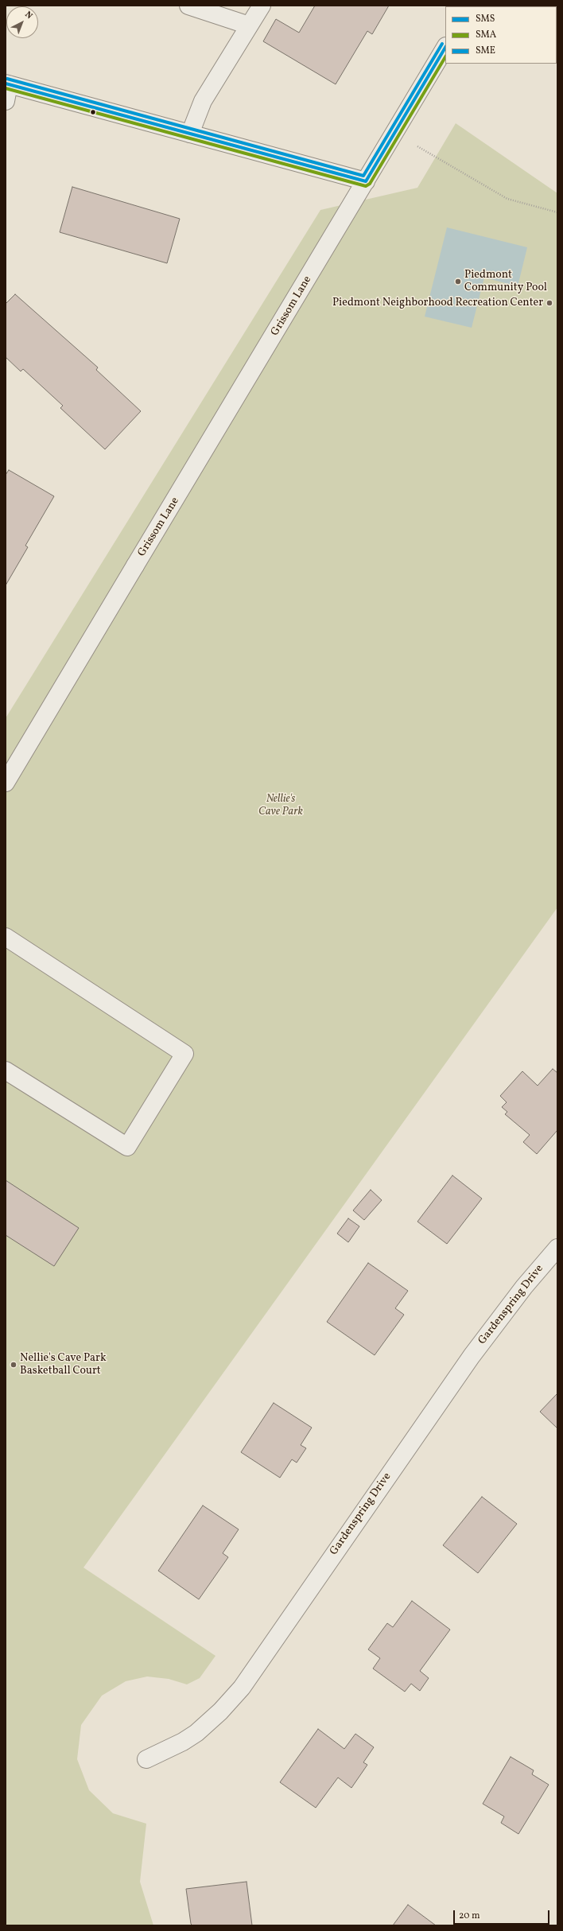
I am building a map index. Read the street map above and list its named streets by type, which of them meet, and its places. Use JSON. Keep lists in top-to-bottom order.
{
  "streets": {
    "street": ["Grissom Lane", "Gardenspring Drive"]
  },
  "parks": ["Nellie's Cave Park"],
  "places": ["Piedmont Community Pool", "Piedmont Neighborhood Recreation Center", "Nellie's Cave Park Basketball Court"],
  "lines": ["transit line SME", "transit line SMS", "transit line SMA"],
  "legend": ["SMS", "SMA", "SME"],
  "scale_bar": "20 m",
  "north": "top right"
}
